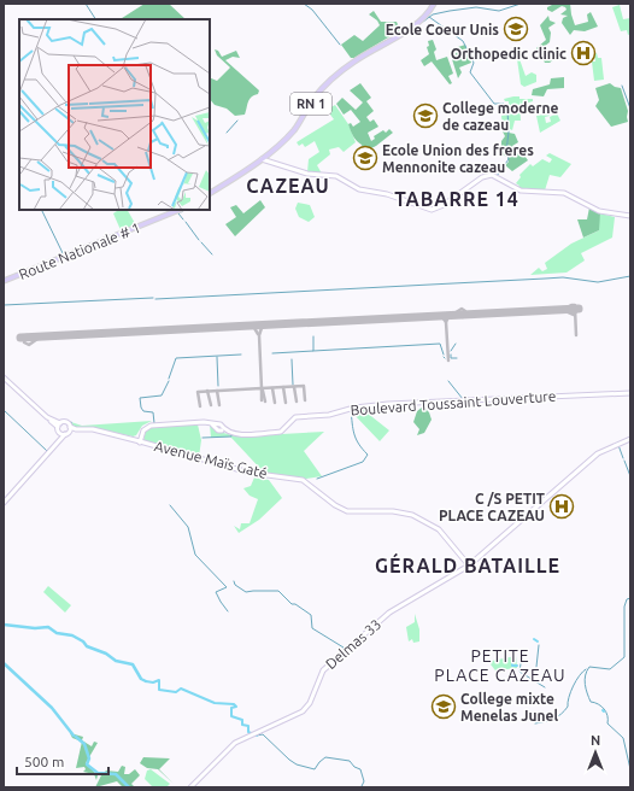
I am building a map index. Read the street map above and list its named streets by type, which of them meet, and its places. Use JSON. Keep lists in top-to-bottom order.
{
  "streets": {
    "main road": [
      "RN 1",
      "Route Nationale # 1",
      "Boulevard Toussaint Louverture",
      "Avenue Maïs Gaté",
      "Delmas 33"
    ]
  },
  "crossings": [
    ["Avenue Maïs Gaté", "Delmas 33"]
  ],
  "districts": [
    "CAZEAU",
    "TABARRE 14",
    "GÉRALD BATAILLE",
    "PETITE PLACE CAZEAU"
  ],
  "places": {
    "school or university": [
      "Ecole Coeur Unis",
      "College moderne de cazeau",
      "Ecole Union des freres Mennonite cazeau",
      "College mixte Menelas Junel"
    ],
    "hospital": ["Orthopedic clinic", "C /S PETIT PLACE CAZEAU"]
  },
  "scale_bar": "500 m",
  "north": "top"
}
